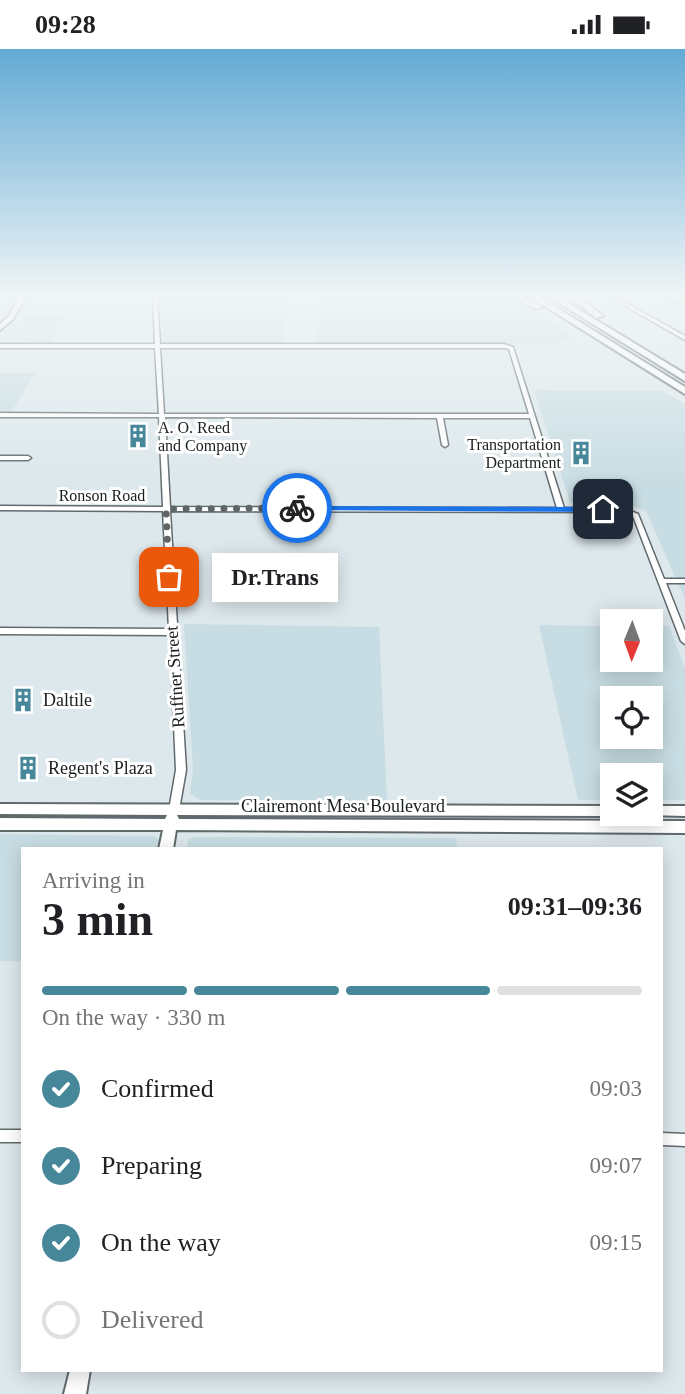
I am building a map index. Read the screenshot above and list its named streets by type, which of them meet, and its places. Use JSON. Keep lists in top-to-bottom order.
{
  "streets": {
    "main road": ["Ruffner Street", "Clairemont Mesa Boulevard"],
    "street": ["Ronson Road"]
  },
  "crossings": [
    ["Ronson Road", "Ruffner Street"],
    ["Ruffner Street", "Clairemont Mesa Boulevard"]
  ],
  "places": {
    "building": [
      "A. O. Reed and Company",
      "Transportation Department",
      "Daltile",
      "Regent's Plaza"
    ],
    "other": ["Dr.Trans"]
  },
  "north": "bottom",
  "page": {
    "status": "09:28",
    "bubble": "Dr.Trans",
    "heading": ["3 min", "Arriving in", "09:31–09:36"],
    "bar": "On the way · 330 m",
    "list": [
      ["Confirmed", "09:03"],
      ["Preparing", "09:07"],
      ["On the way", "09:15"],
      "Delivered"
    ]
  }
}
